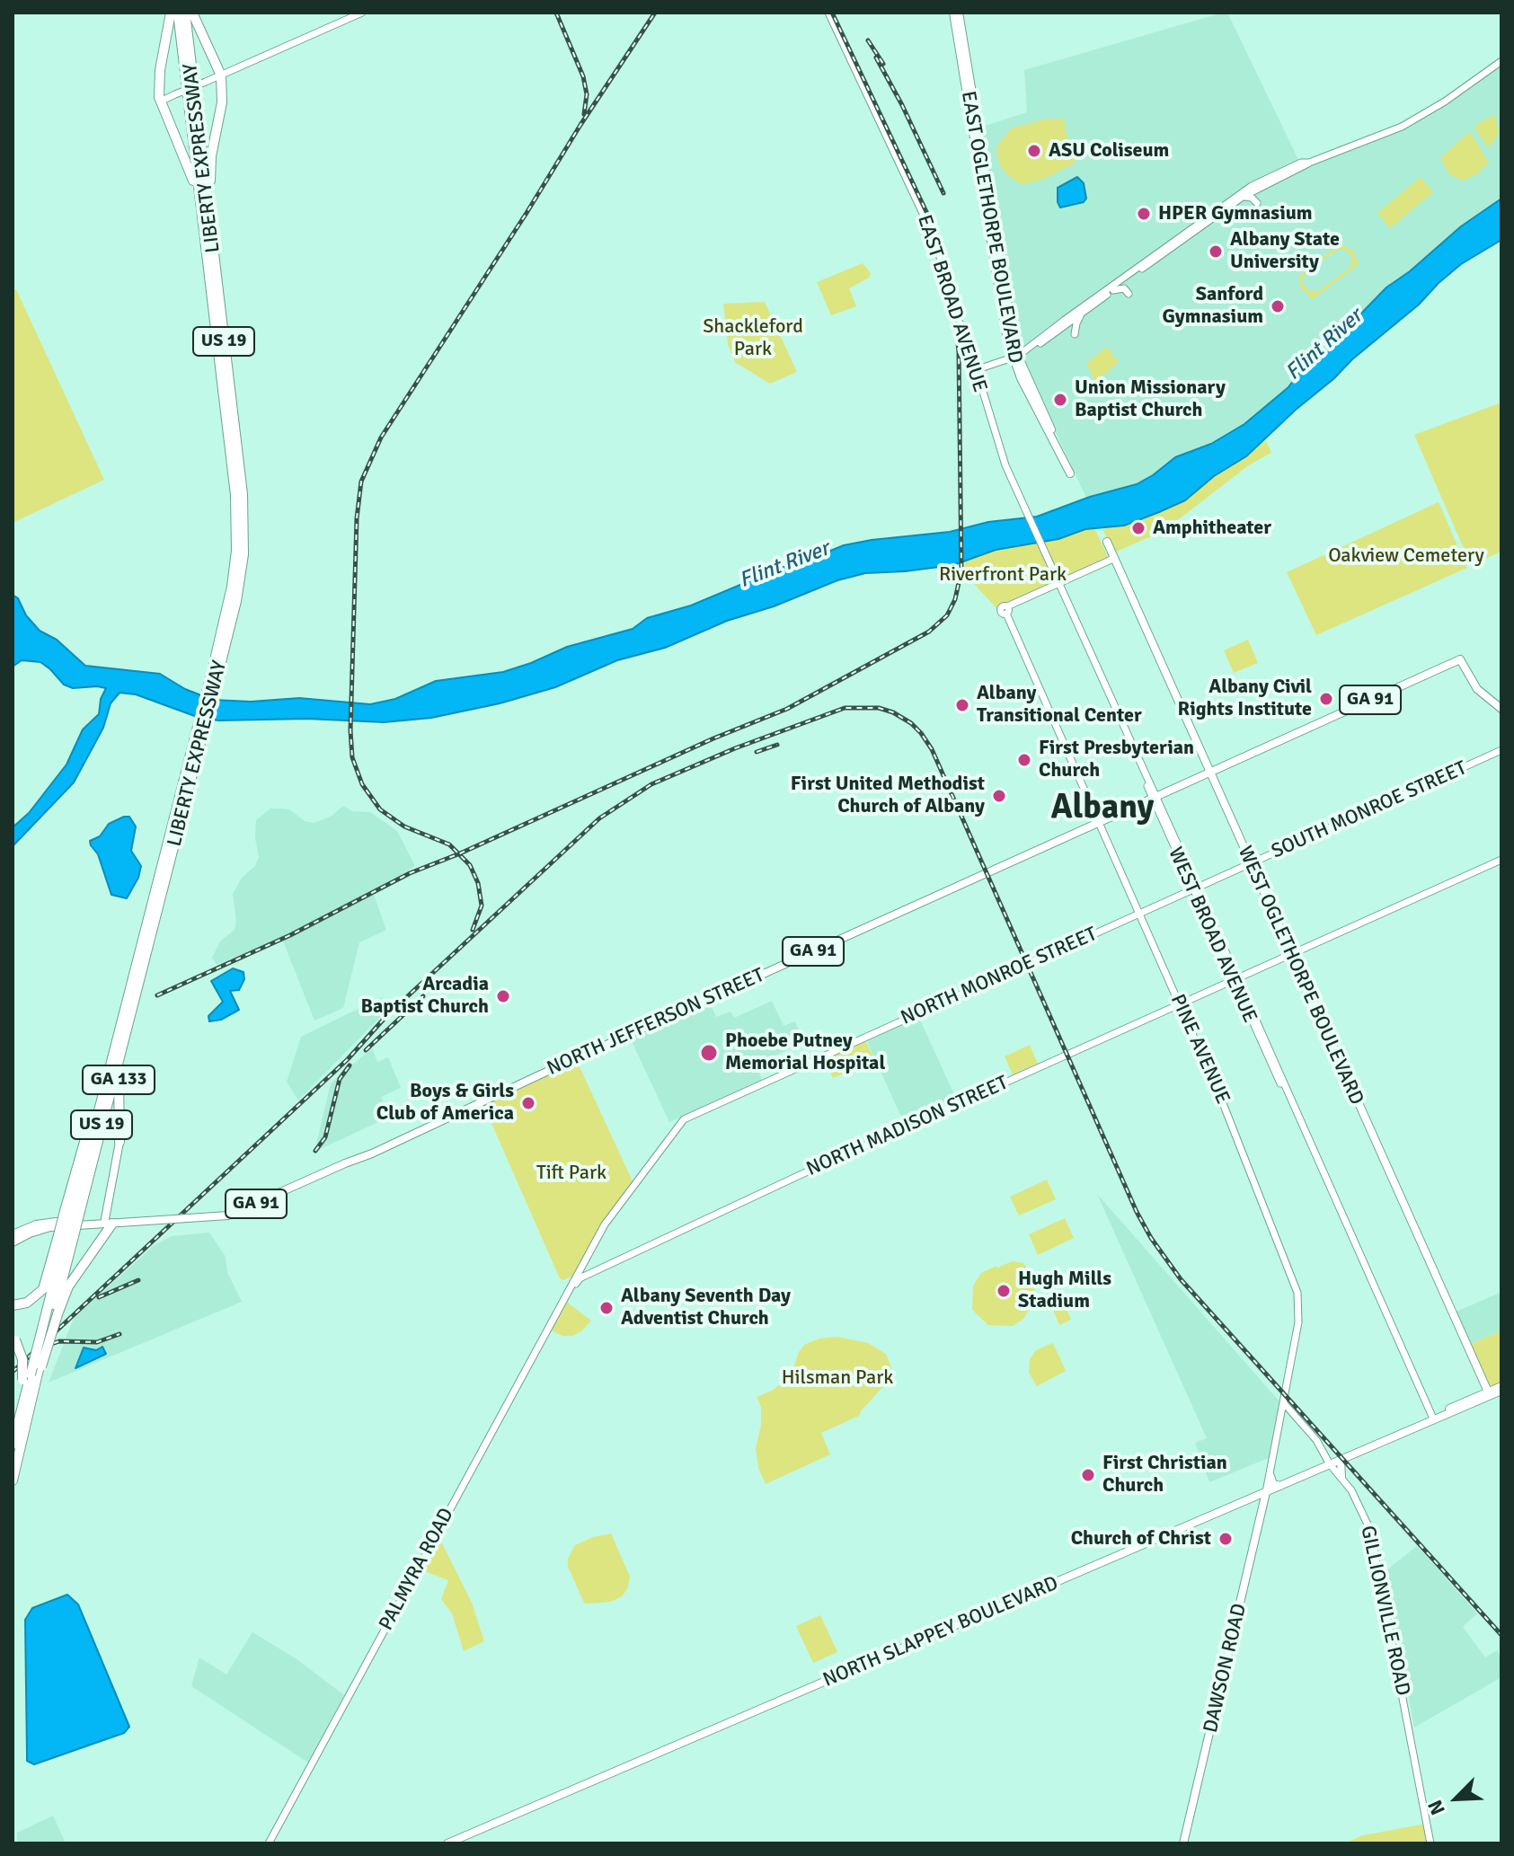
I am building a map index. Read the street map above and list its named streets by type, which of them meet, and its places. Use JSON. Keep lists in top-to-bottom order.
{
  "streets": {
    "highway": ["LIBERTY EXPRESSWAY", "US 19", "GA 133"],
    "main road": [
      "EAST OGLETHORPE BOULEVARD",
      "EAST BROAD AVENUE",
      "GA 91",
      "SOUTH MONROE STREET",
      "WEST BROAD AVENUE",
      "WEST OGLETHORPE BOULEVARD",
      "NORTH MONROE STREET",
      "NORTH JEFFERSON STREET",
      "PINE AVENUE",
      "NORTH MADISON STREET",
      "PALMYRA ROAD",
      "GILLIONVILLE ROAD",
      "NORTH SLAPPEY BOULEVARD",
      "DAWSON ROAD"
    ]
  },
  "crossings": [
    ["LIBERTY EXPRESSWAY", "GA 133"],
    ["EAST BROAD AVENUE", "WEST BROAD AVENUE"],
    ["GA 91", "WEST BROAD AVENUE"],
    ["GA 91", "WEST OGLETHORPE BOULEVARD"],
    ["GA 91", "NORTH JEFFERSON STREET"],
    ["SOUTH MONROE STREET", "WEST BROAD AVENUE"],
    ["SOUTH MONROE STREET", "WEST OGLETHORPE BOULEVARD"],
    ["SOUTH MONROE STREET", "NORTH MONROE STREET"],
    ["WEST BROAD AVENUE", "NORTH MONROE STREET"],
    ["WEST BROAD AVENUE", "NORTH JEFFERSON STREET"],
    ["WEST BROAD AVENUE", "PINE AVENUE"],
    ["WEST BROAD AVENUE", "NORTH MADISON STREET"],
    ["WEST BROAD AVENUE", "NORTH SLAPPEY BOULEVARD"],
    ["WEST OGLETHORPE BOULEVARD", "NORTH MADISON STREET"],
    ["WEST OGLETHORPE BOULEVARD", "NORTH SLAPPEY BOULEVARD"],
    ["NORTH MONROE STREET", "PINE AVENUE"],
    ["NORTH MONROE STREET", "PALMYRA ROAD"],
    ["NORTH JEFFERSON STREET", "PINE AVENUE"],
    ["NORTH JEFFERSON STREET", "GA 133"],
    ["PINE AVENUE", "NORTH MADISON STREET"],
    ["PINE AVENUE", "GILLIONVILLE ROAD"],
    ["PINE AVENUE", "NORTH SLAPPEY BOULEVARD"],
    ["PINE AVENUE", "DAWSON ROAD"],
    ["NORTH MADISON STREET", "PALMYRA ROAD"],
    ["GILLIONVILLE ROAD", "NORTH SLAPPEY BOULEVARD"],
    ["NORTH SLAPPEY BOULEVARD", "DAWSON ROAD"]
  ],
  "districts": ["Albany"],
  "water": ["Flint River"],
  "parks": [
    "Shackleford Park",
    "Oakview Cemetery",
    "Riverfront Park",
    "Tift Park",
    "Hilsman Park"
  ],
  "places": [
    "ASU Coliseum",
    "HPER Gymnasium",
    "Albany State University",
    "Sanford Gymnasium",
    "Union Missionary Baptist Church",
    "Amphitheater",
    "Albany Civil Rights Institute",
    "Albany Transitional Center",
    "First Presbyterian Church",
    "First United Methodist Church of Albany",
    "Arcadia Baptist Church",
    "Phoebe Putney Memorial Hospital",
    "Boys & Girls Club of America",
    "Hugh Mills Stadium",
    "Albany Seventh Day Adventist Church",
    "First Christian Church",
    "Church of Christ"
  ],
  "north": "bottom left"
}
